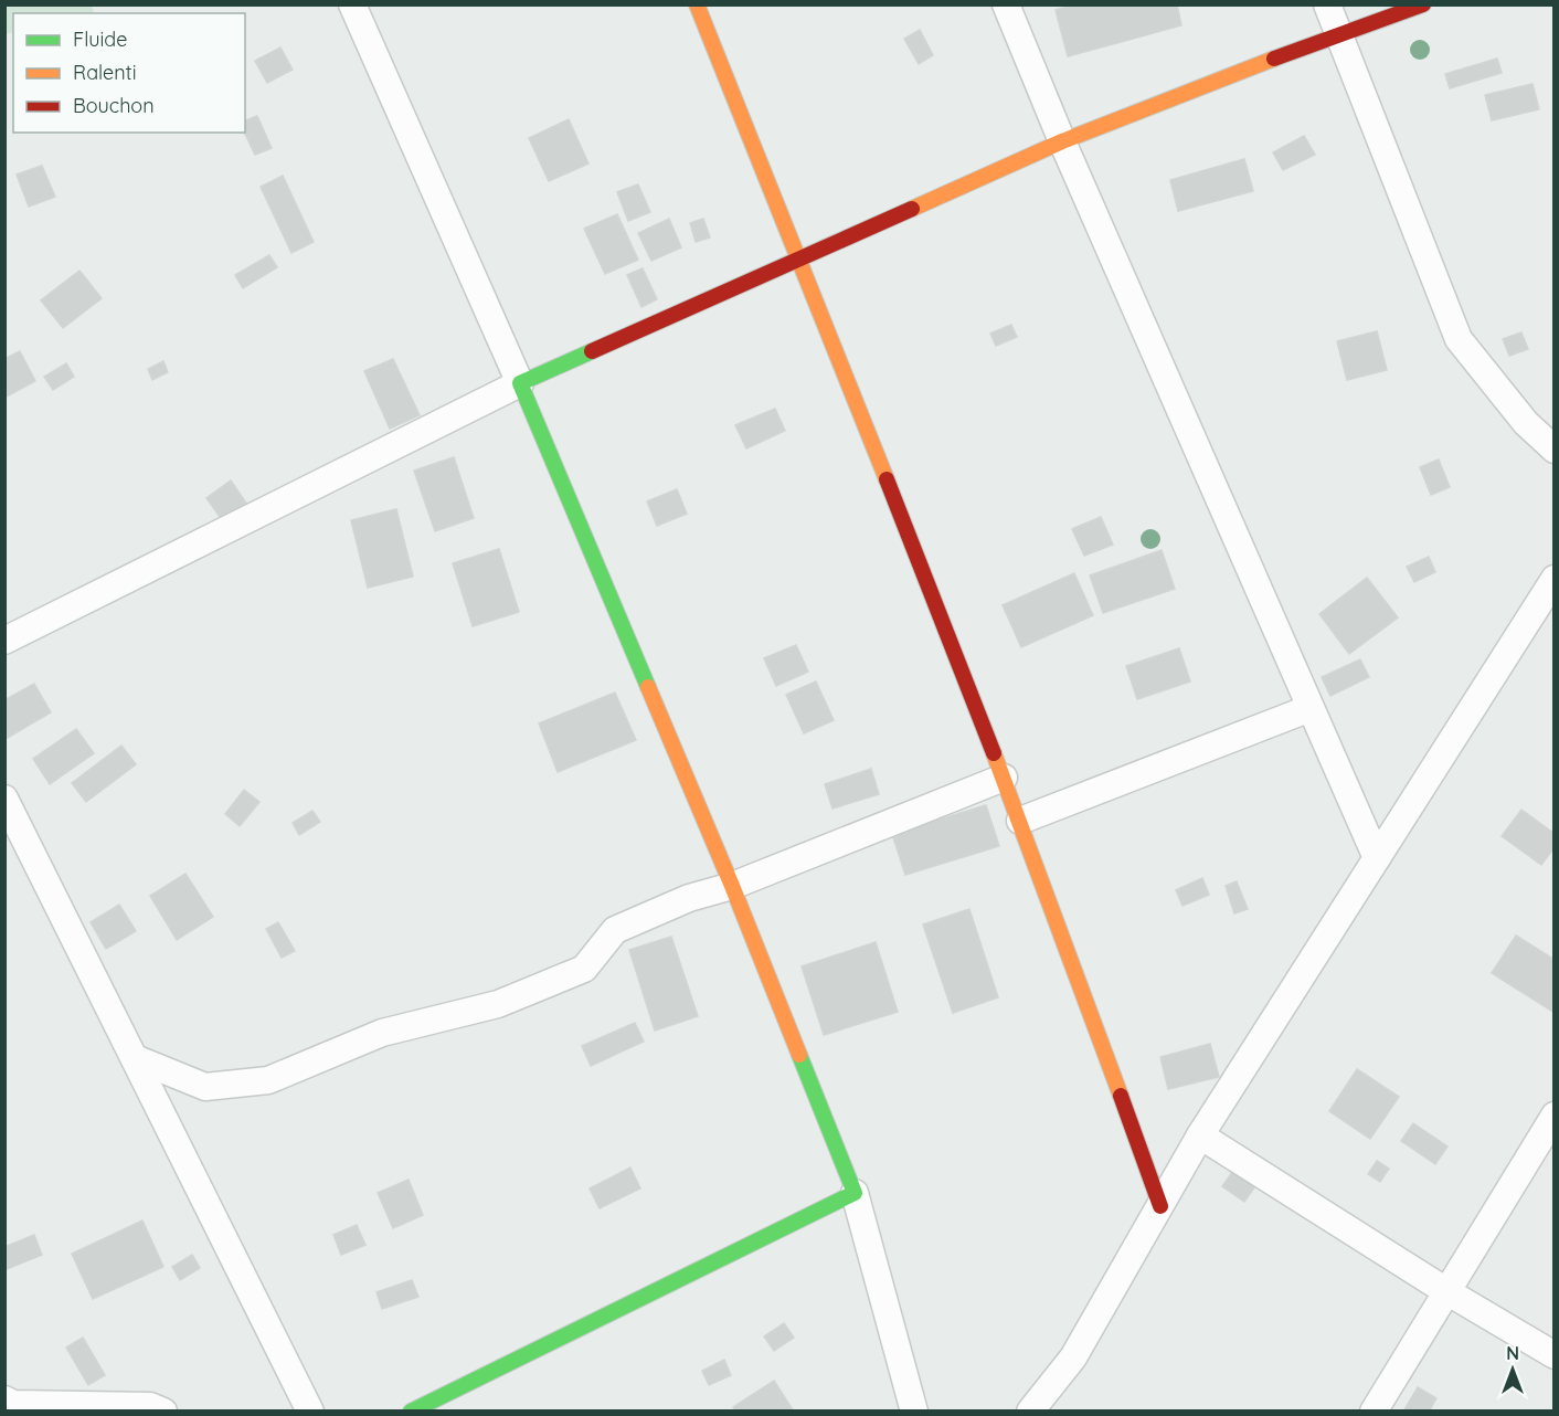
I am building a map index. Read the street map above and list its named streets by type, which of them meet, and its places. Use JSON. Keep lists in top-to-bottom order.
{
  "legend": ["Fluide", "Ralenti", "Bouchon"],
  "north": "top"
}
